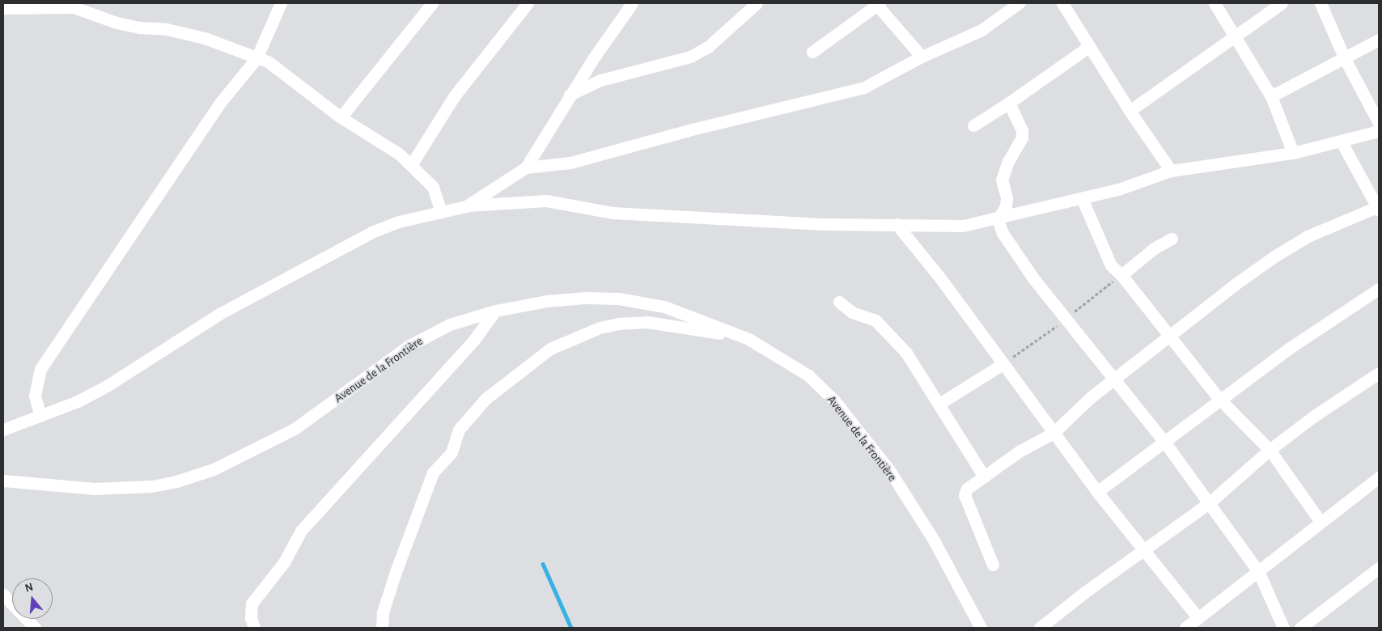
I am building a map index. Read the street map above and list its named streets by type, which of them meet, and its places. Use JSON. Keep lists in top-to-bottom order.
{
  "streets": {
    "street": ["Avenue de la Frontière"]
  },
  "north": "top"
}
